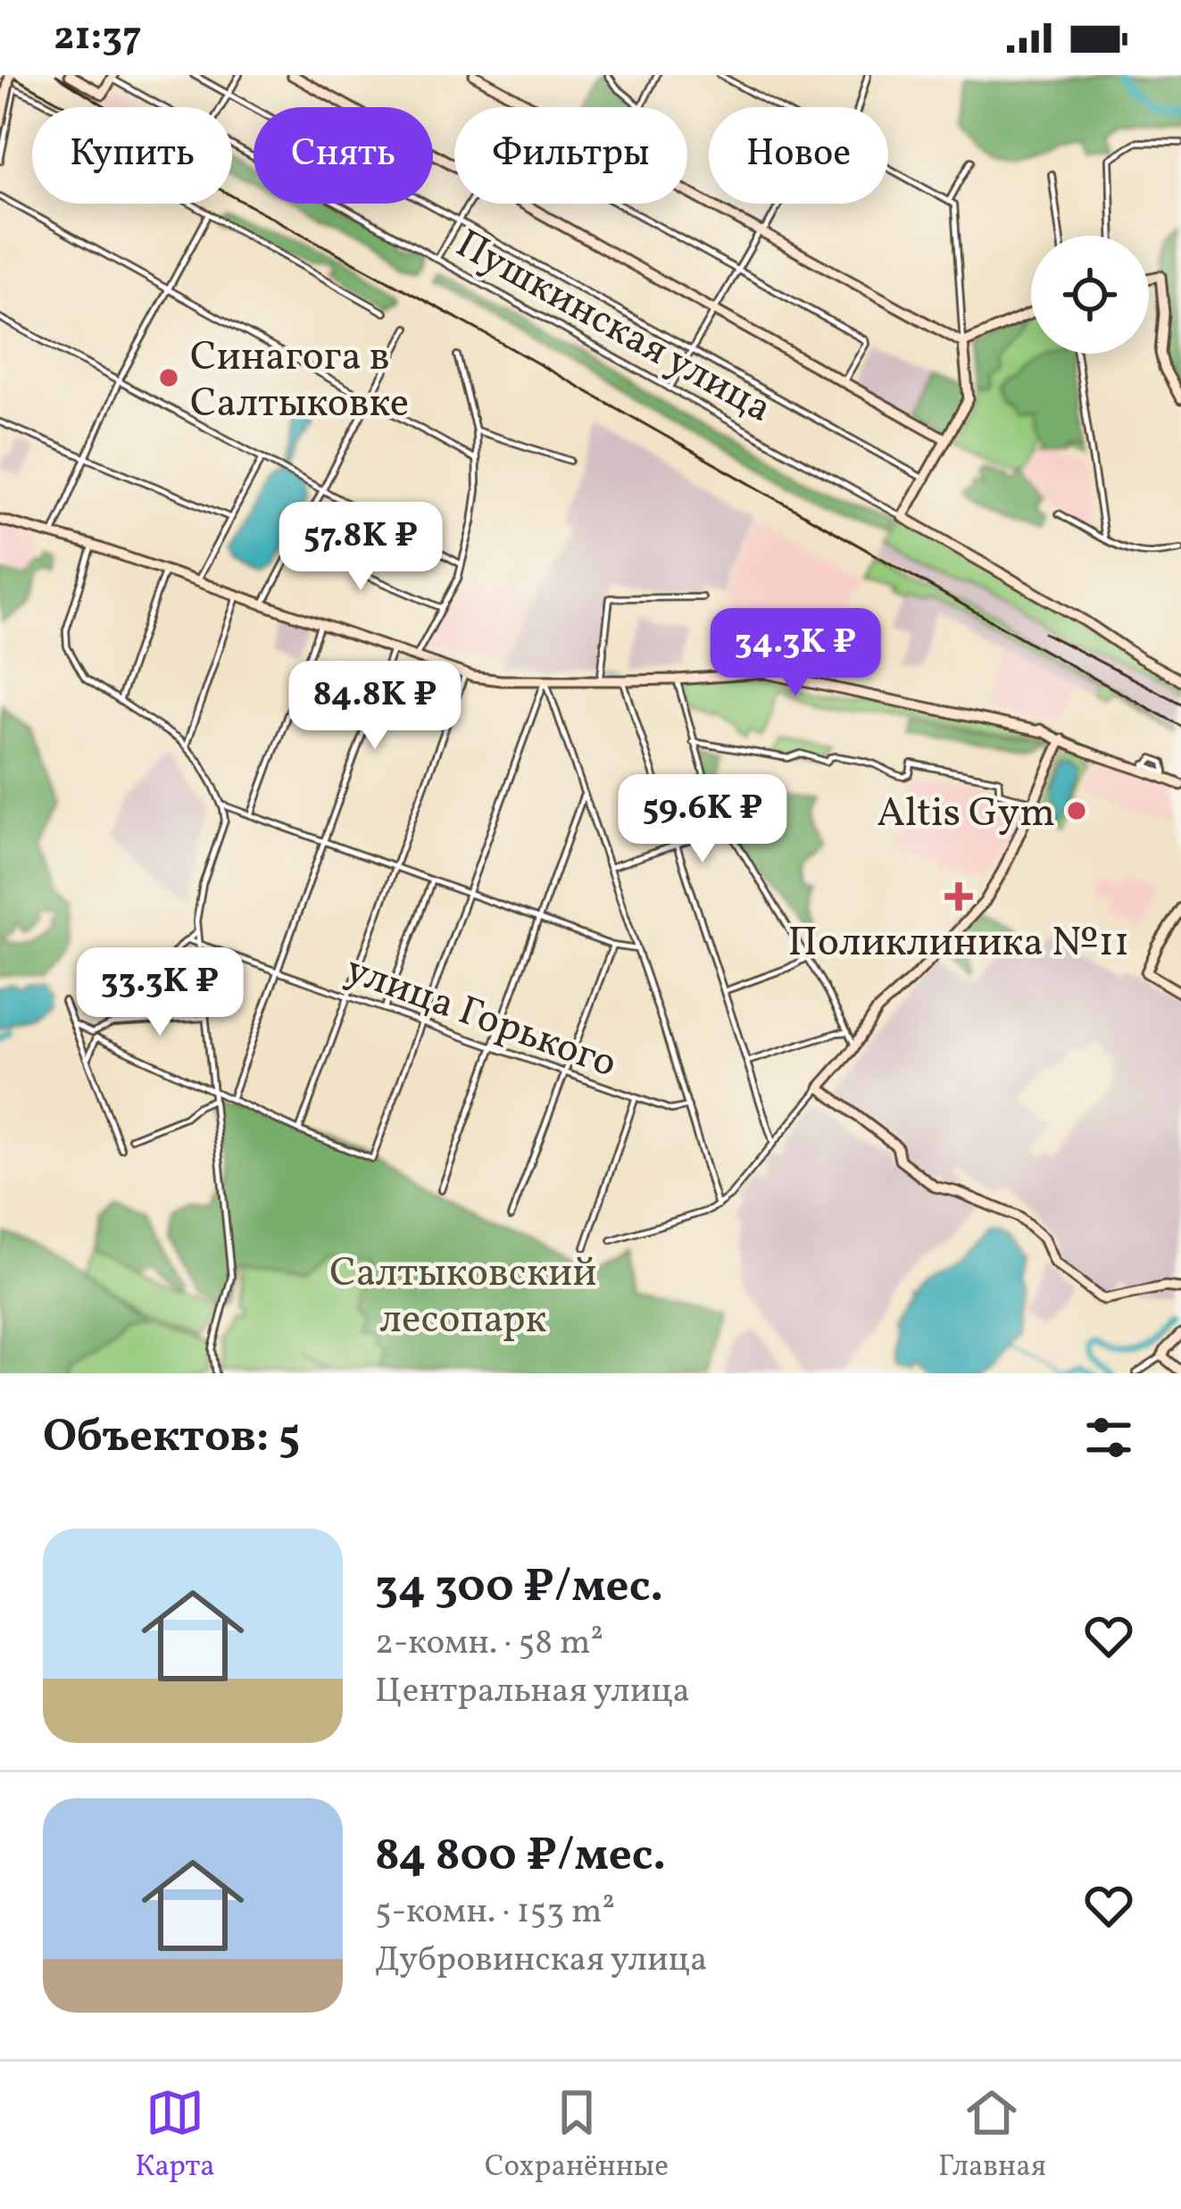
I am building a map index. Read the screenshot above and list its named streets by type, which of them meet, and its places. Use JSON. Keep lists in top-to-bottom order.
{
  "streets": {
    "street": ["Пушкинская улица", "улица Горького"]
  },
  "parks": ["Салтыковский лесопарк"],
  "places": {
    "other": ["Синагога в Салтыковке", "Altis Gym"],
    "health": ["Поликлиника №11"]
  },
  "page": {
    "status": "21:37",
    "chip": [
      "Купить",
      "Снять",
      "Фильтры",
      "Новое"
    ],
    "price": [
      "57.8K ₽",
      "34.3K ₽",
      "84.8K ₽",
      "59.6K ₽",
      "33.3K ₽"
    ],
    "heading": "Объектов: 5",
    "list": [
      {
        "name": "34 300 ₽/мес.",
        "note": "2-комн. · 58 m² · Центральная улица"
      },
      {
        "name": "84 800 ₽/мес.",
        "note": "5-комн. · 153 m² · Дубровинская улица"
      }
    ],
    "tabs": ["Карта", "Сохранённые", "Главная"]
  }
}
